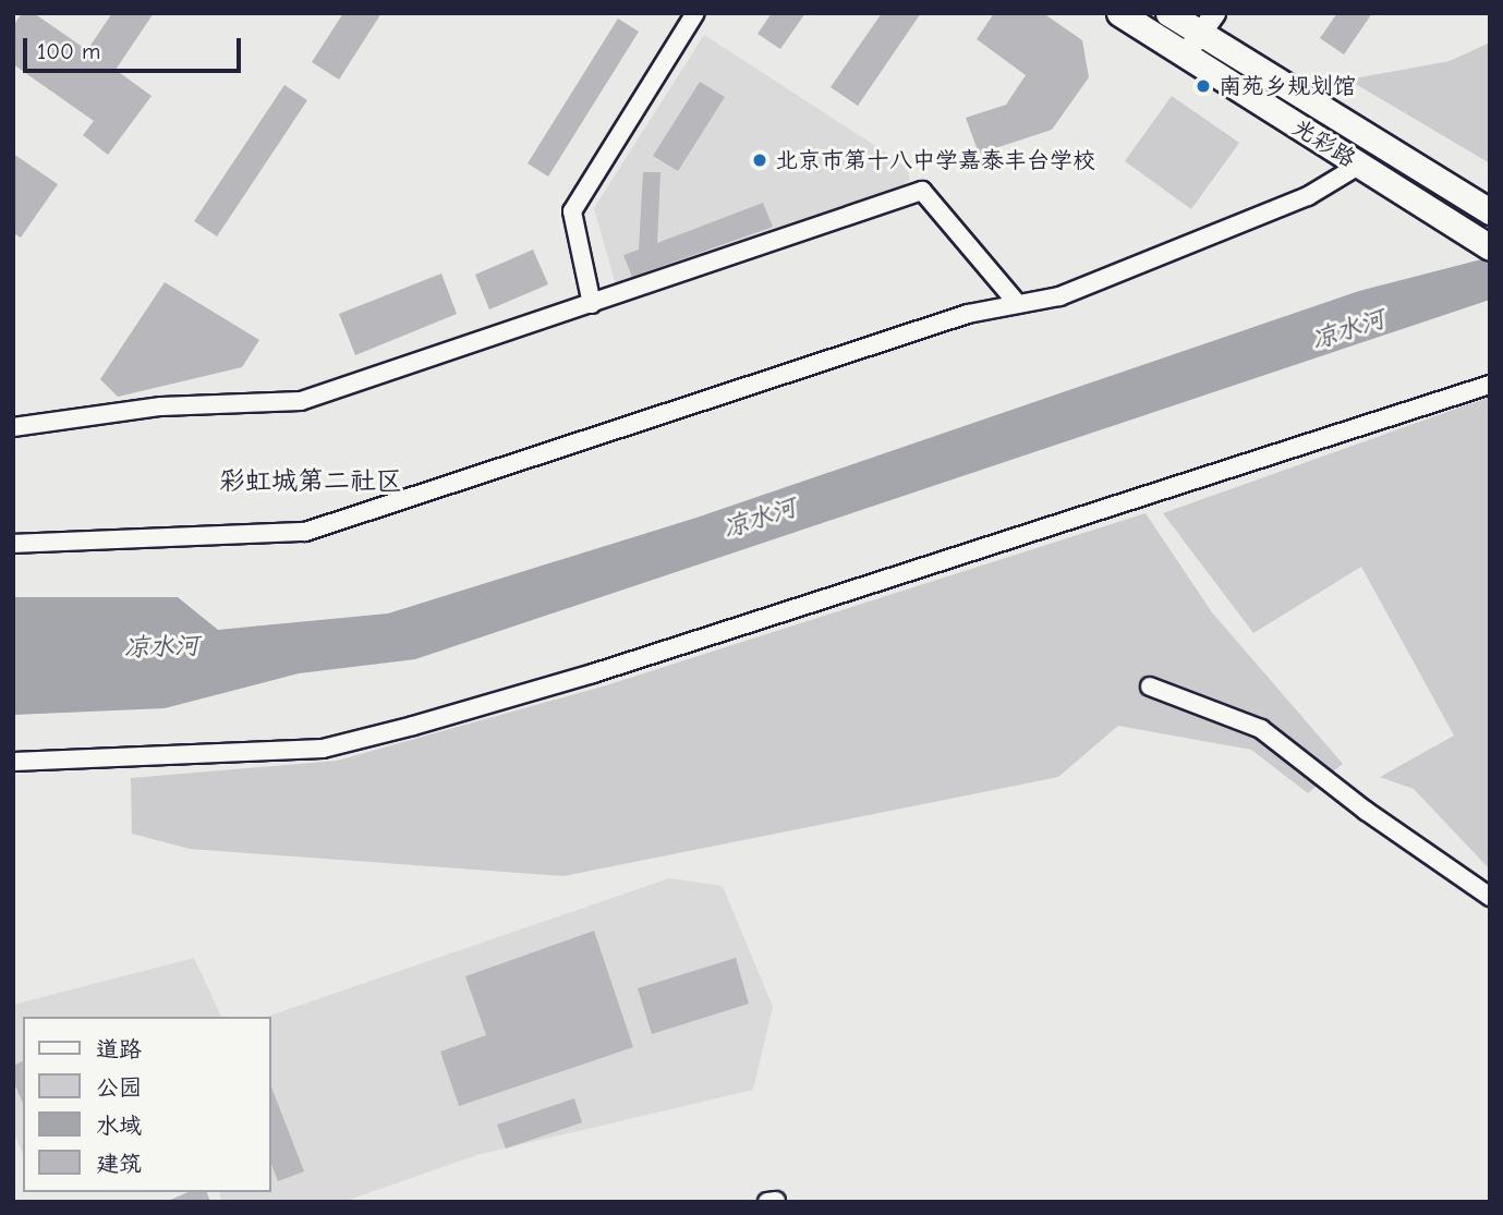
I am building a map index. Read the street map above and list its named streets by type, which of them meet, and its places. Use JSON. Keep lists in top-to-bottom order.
{
  "streets": {
    "main road": ["光彩路"]
  },
  "districts": ["彩虹城第二社区"],
  "water": ["凉水河"],
  "places": ["南苑乡规划馆", "北京市第十八中学嘉泰丰台学校"],
  "legend": [
    "道路",
    "公园",
    "水域",
    "建筑"
  ],
  "scale_bar": "100 m"
}
